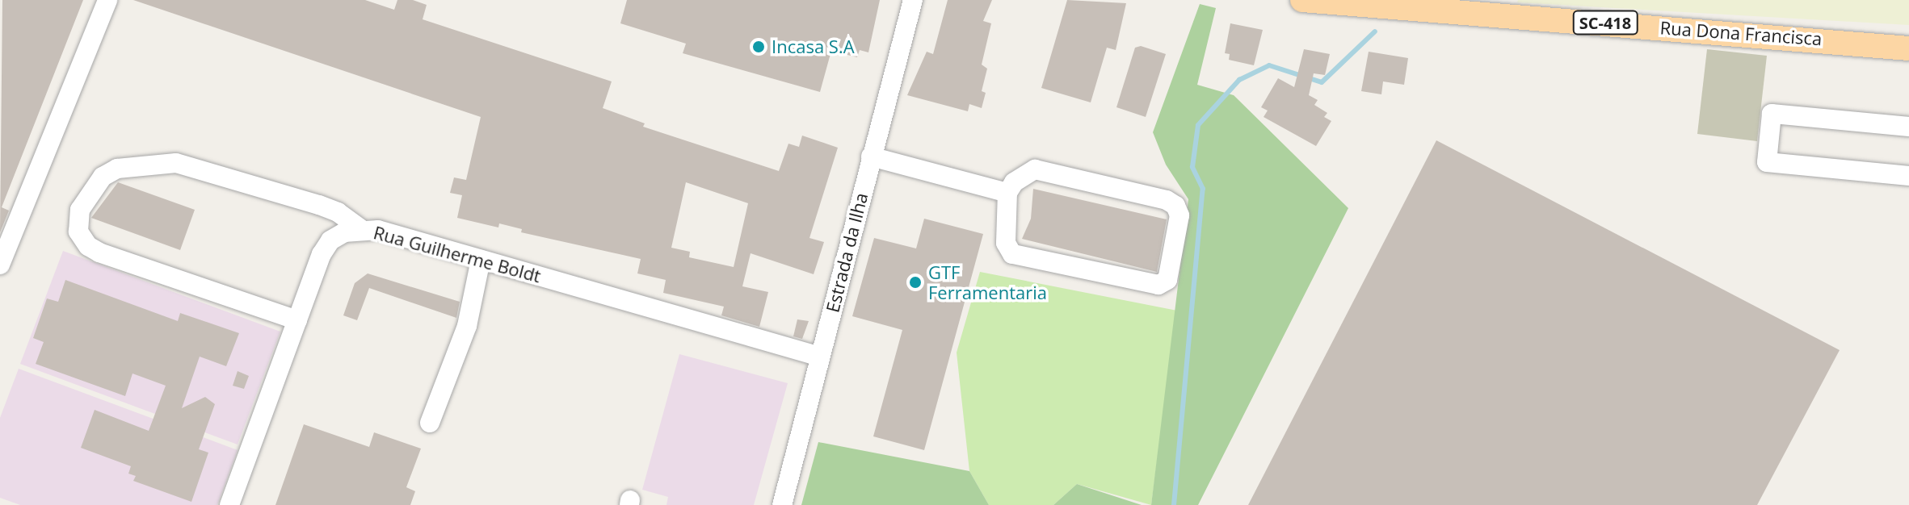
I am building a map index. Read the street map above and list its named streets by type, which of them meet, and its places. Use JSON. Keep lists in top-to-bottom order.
{
  "streets": {
    "main road": ["SC-418", "Rua Dona Francisca"],
    "street": ["Estrada da Ilha", "Rua Guilherme Boldt"]
  },
  "crossings": [
    ["Estrada da Ilha", "Rua Guilherme Boldt"]
  ],
  "places": ["Incasa S.A", "GTF Ferramentaria"]
}
